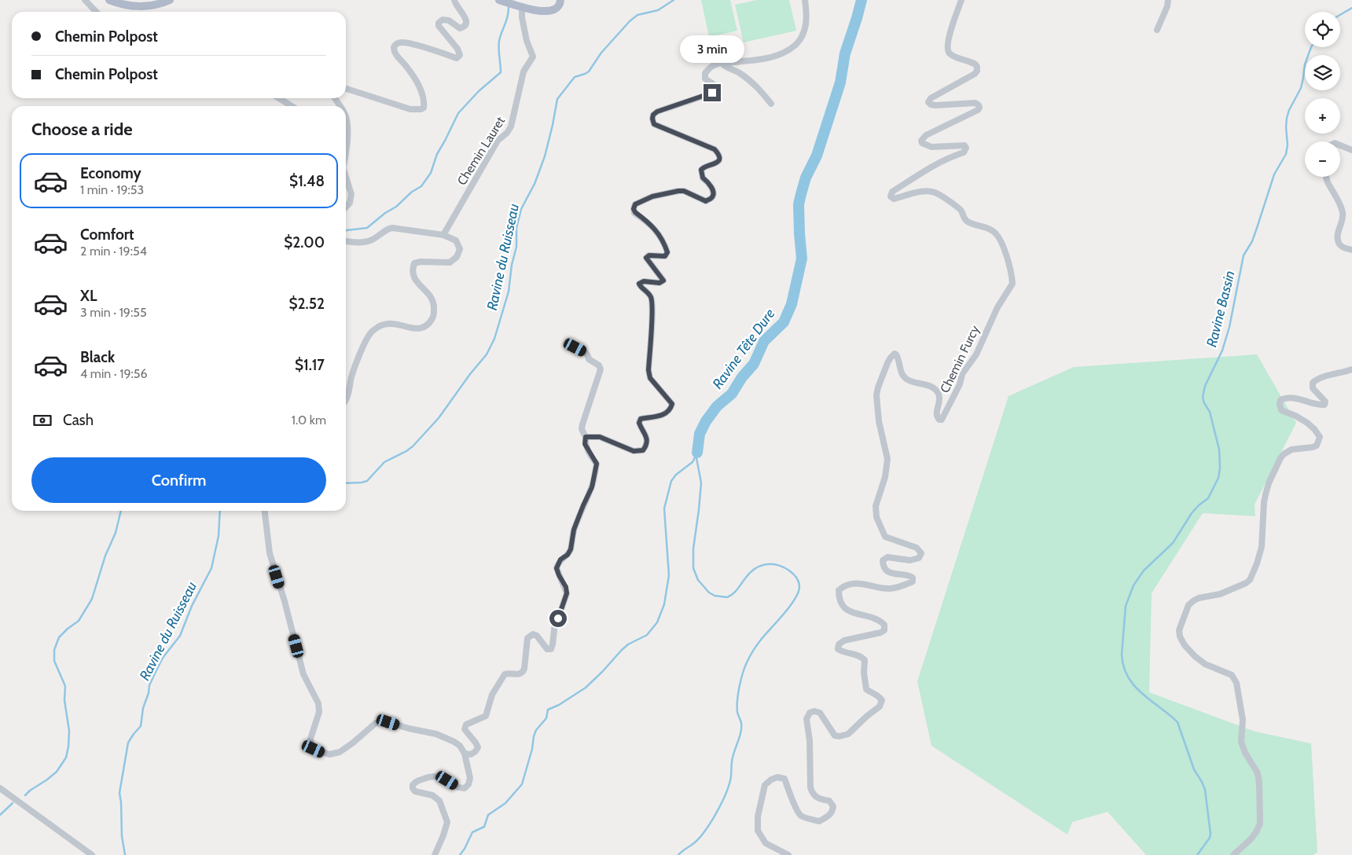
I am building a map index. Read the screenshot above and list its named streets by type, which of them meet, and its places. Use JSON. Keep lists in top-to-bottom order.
{
  "streets": {
    "street": ["Chemin Lauret", "Chemin Furcy"]
  },
  "water": ["Ravine du Ruisseau", "Ravine Bassin", "Ravine Tête Dure"],
  "page": {
    "map_buttons": ["+", "−"],
    "banner": ["Chemin Polpost", "Chemin Polpost"],
    "bubble": "3 min",
    "heading": "Choose a ride",
    "list": [
      {
        "name": "Economy",
        "note": "1 min · 19:53",
        "value": "$1.48"
      },
      {
        "name": "Comfort",
        "note": "2 min · 19:54",
        "value": "$2.00"
      },
      {
        "name": "XL",
        "note": "3 min · 19:55",
        "value": "$2.52"
      },
      {
        "name": "Black",
        "note": "4 min · 19:56",
        "value": "$1.17"
      }
    ],
    "pay": ["Cash", "1.0 km"],
    "buttons": "Confirm"
  }
}
